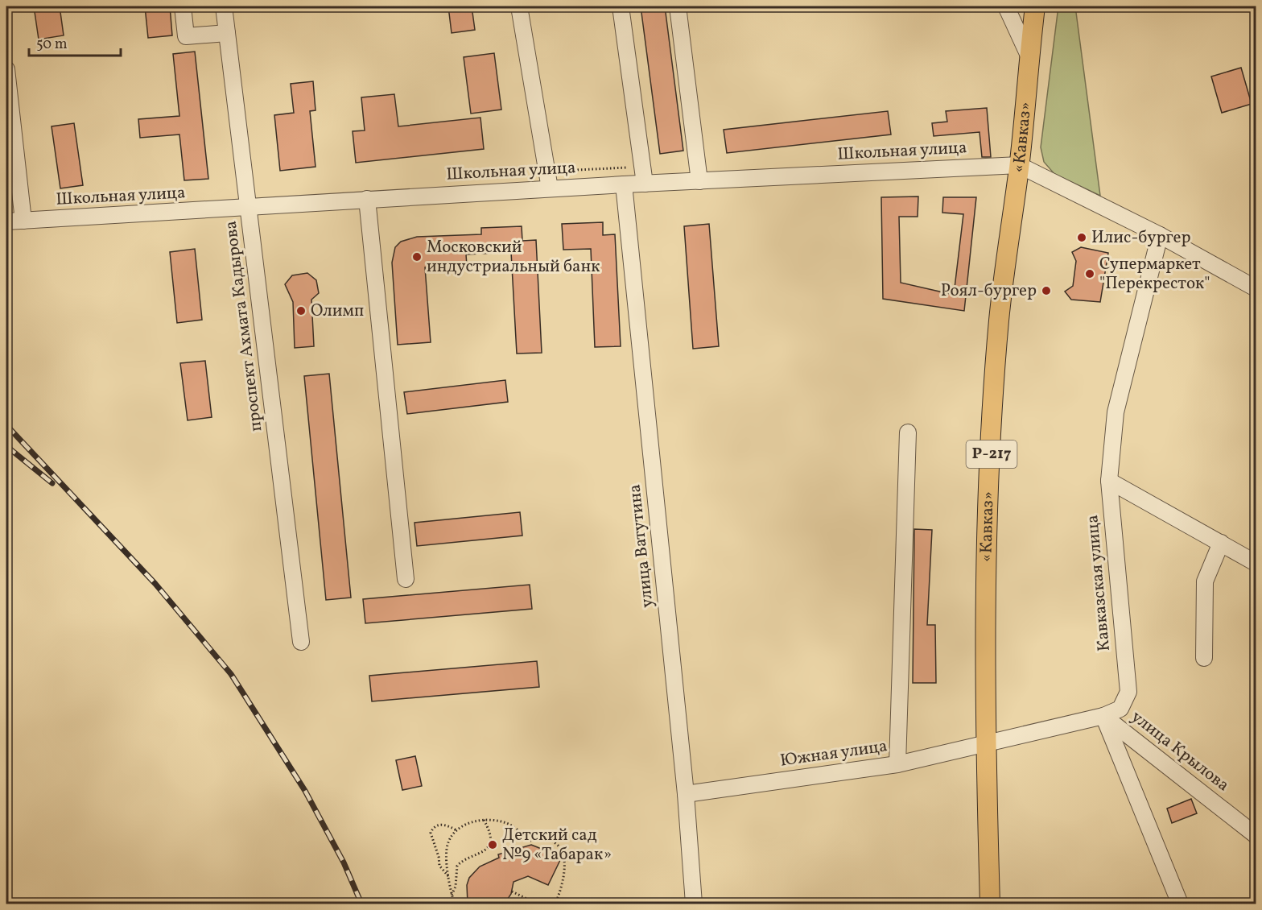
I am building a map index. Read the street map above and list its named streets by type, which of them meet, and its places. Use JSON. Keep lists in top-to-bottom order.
{
  "streets": {
    "main road": ["«Кавказ»", "Р-217"],
    "street": [
      "Школьная улица",
      "проспект Ахмата Кадырова",
      "улица Ватутина",
      "Кавказская улица",
      "улица Крылова",
      "Южная улица"
    ]
  },
  "crossings": [
    ["«Кавказ»", "Школьная улица"],
    ["«Кавказ»", "Южная улица"],
    ["Школьная улица", "проспект Ахмата Кадырова"],
    ["Школьная улица", "улица Ватутина"],
    ["улица Ватутина", "Южная улица"],
    ["Кавказская улица", "улица Крылова"],
    ["Кавказская улица", "Южная улица"],
    ["улица Крылова", "Южная улица"]
  ],
  "places": [
    "Илис-бургер",
    "Московский индустриальный банк",
    "Супермаркет \"Перекресток\"",
    "Роял-бургер",
    "Олимп",
    "Детский сад №9 «Табарак»"
  ],
  "scale_bar": "50 m"
}
